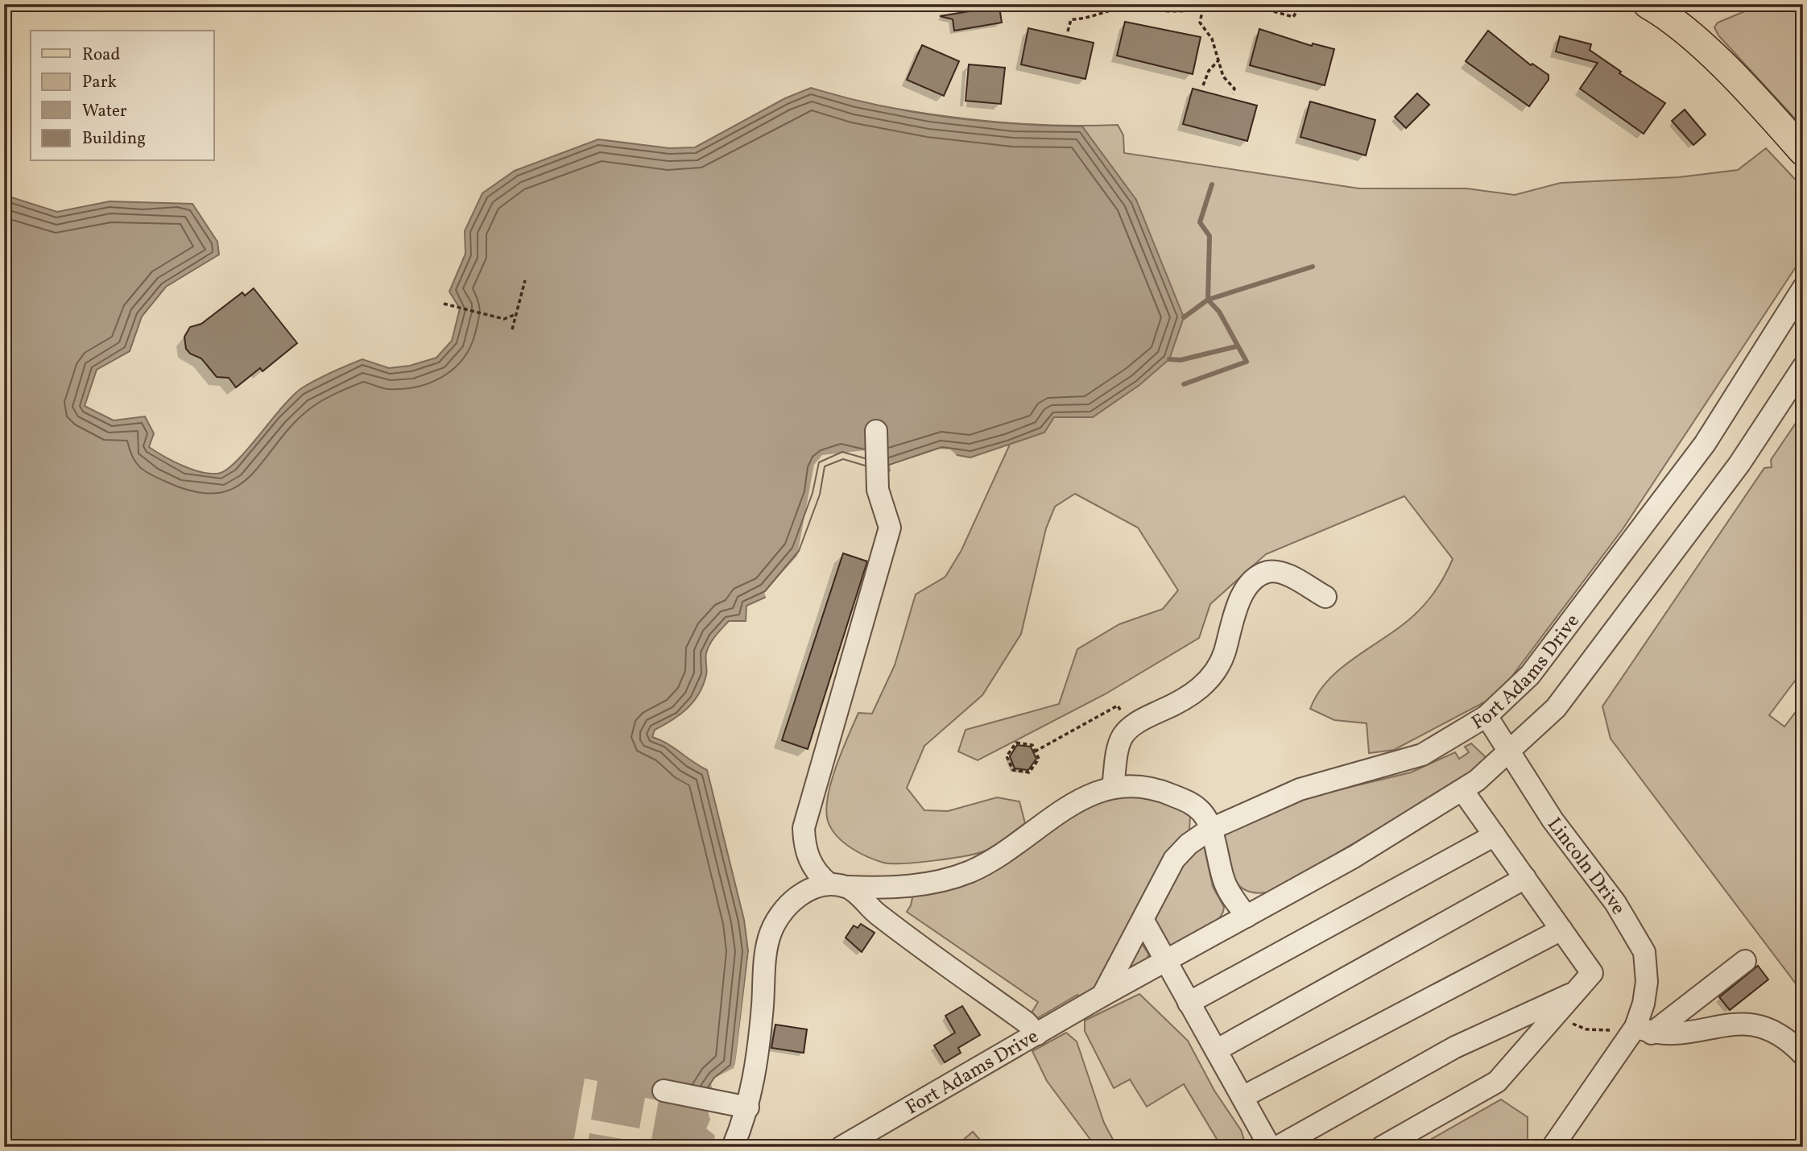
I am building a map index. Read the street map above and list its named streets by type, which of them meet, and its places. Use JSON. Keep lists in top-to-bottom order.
{
  "streets": {
    "street": ["Fort Adams Drive", "Lincoln Drive"]
  },
  "crossings": [
    ["Fort Adams Drive", "Lincoln Drive"]
  ],
  "legend": [
    "Road",
    "Park",
    "Water",
    "Building"
  ]
}
